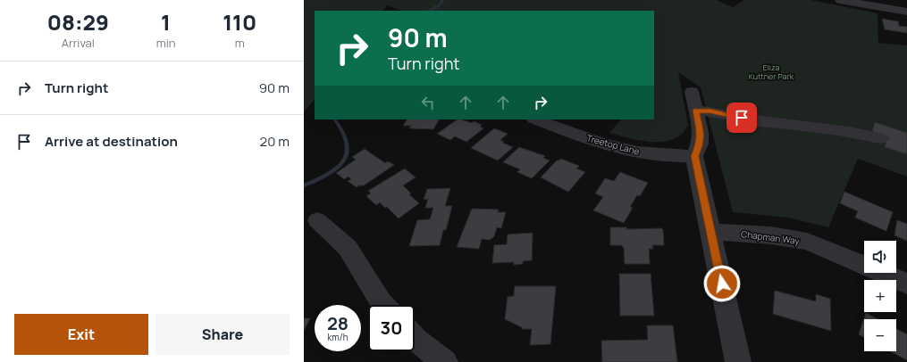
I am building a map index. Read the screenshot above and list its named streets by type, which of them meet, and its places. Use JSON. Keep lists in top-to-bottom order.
{
  "streets": {
    "street": ["Treetop Lane", "Chapman Way"]
  },
  "parks": ["Eliza Kuttner Park"],
  "page": {
    "eta": [
      "08:29",
      "Arrival",
      "1",
      "min",
      "110",
      "m"
    ],
    "turn": ["90 m", "Turn right"],
    "list": [
      {
        "name": "Turn right",
        "value": "90 m"
      },
      {
        "name": "Arrive at destination",
        "value": "20 m"
      }
    ],
    "map_buttons": ["+", "−"],
    "speed": "28 km/h",
    "limit": "30",
    "buttons": ["Exit", "Share"]
  }
}
